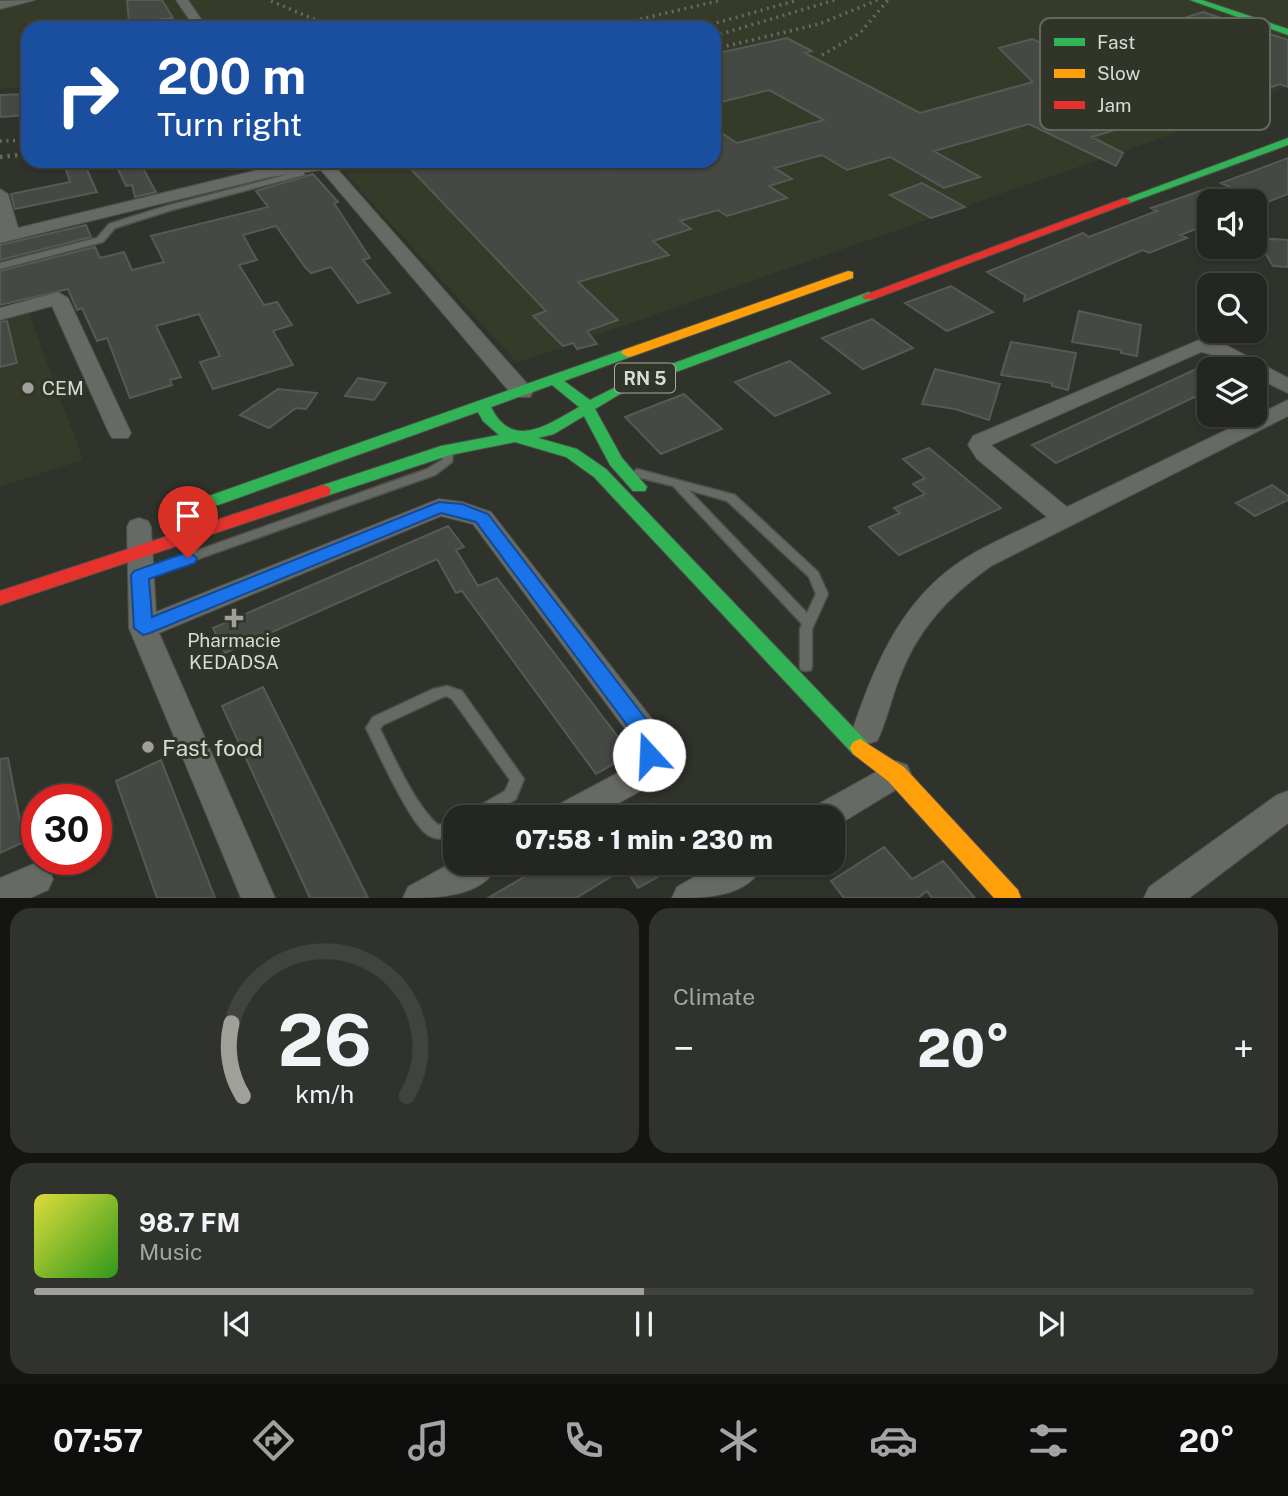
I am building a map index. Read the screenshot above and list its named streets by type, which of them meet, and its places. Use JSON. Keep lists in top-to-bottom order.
{
  "streets": {
    "main road": ["RN 5"]
  },
  "places": {
    "other": ["CEM", "Fast food"],
    "health": ["Pharmacie KEDADSA"]
  },
  "legend": ["Fast", "Slow", "Jam"],
  "page": {
    "turn": ["200 m", "Turn right"],
    "limit": "30",
    "trip": "07:58 · 1 min · 230 m",
    "tile": "Climate",
    "heat": ["−", "20°", "+"],
    "song": ["98.7 FM", "Music"],
    "tabs": ["07:57", "20°"],
    "gauge": ["26", "km/h"]
  }
}
